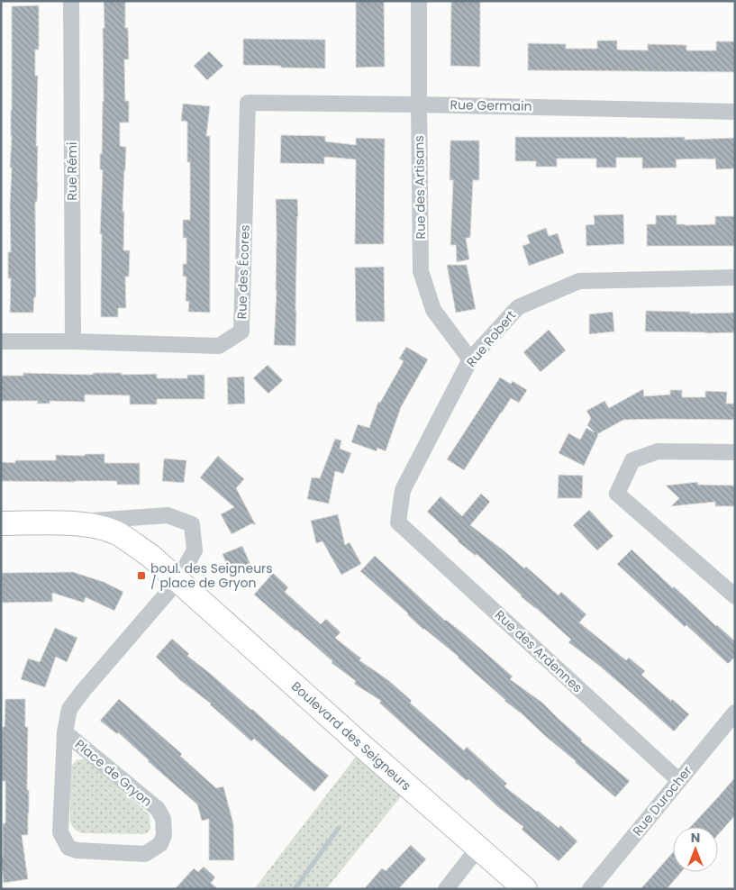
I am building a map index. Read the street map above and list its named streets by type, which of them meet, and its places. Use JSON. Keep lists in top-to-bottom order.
{
  "streets": {
    "street": [
      "Rue Germain",
      "Rue Rémi",
      "Rue des Artisans",
      "Rue des Écores",
      "Rue Robert",
      "Rue des Ardennes",
      "Boulevard des Seigneurs",
      "Place de Gryon",
      "Rue Durocher"
    ]
  },
  "crossings": [
    ["Rue Germain", "Rue des Artisans"],
    ["Rue Germain", "Rue des Écores"],
    ["Rue Rémi", "Rue des Écores"],
    ["Rue des Artisans", "Rue Robert"],
    ["Rue Robert", "Rue des Ardennes"],
    ["Rue des Ardennes", "Rue Durocher"],
    ["Boulevard des Seigneurs", "Place de Gryon"]
  ],
  "places": {
    "transit": ["boul. des Seigneurs / place de Gryon"]
  },
  "north": "top"
}
